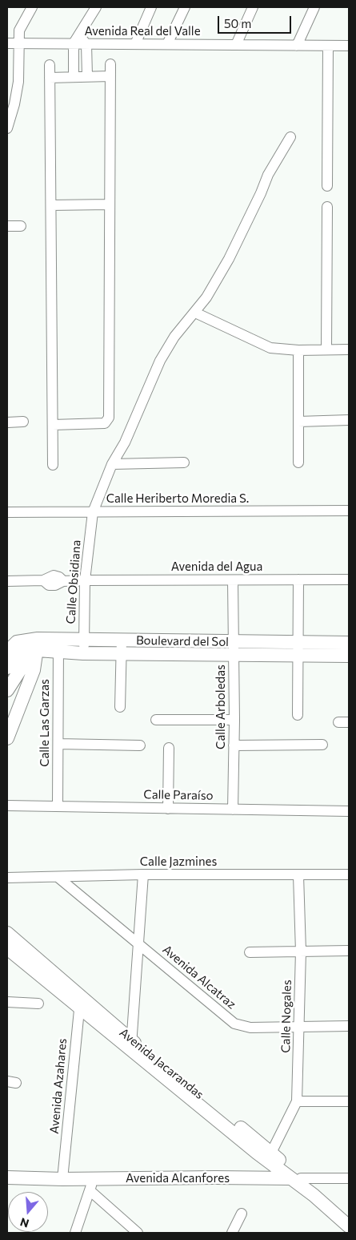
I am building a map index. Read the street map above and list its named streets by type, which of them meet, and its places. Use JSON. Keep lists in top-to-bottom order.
{
  "streets": {
    "street": [
      "Avenida Real del Valle",
      "Calle Heriberto Moredia S.",
      "Avenida del Agua",
      "Calle Obsidiana",
      "Boulevard del Sol",
      "Calle Arboledas",
      "Calle Las Garzas",
      "Calle Paraíso",
      "Calle Jazmines",
      "Avenida Alcatraz",
      "Calle Nogales",
      "Avenida Jacarandas",
      "Avenida Azahares",
      "Avenida Alcanfores"
    ]
  },
  "crossings": [
    ["Calle Heriberto Moredia S.", "Calle Obsidiana"],
    ["Avenida del Agua", "Calle Obsidiana"],
    ["Avenida del Agua", "Calle Arboledas"],
    ["Calle Obsidiana", "Boulevard del Sol"],
    ["Boulevard del Sol", "Calle Arboledas"],
    ["Boulevard del Sol", "Calle Las Garzas"],
    ["Calle Arboledas", "Calle Paraíso"],
    ["Calle Las Garzas", "Calle Paraíso"],
    ["Calle Jazmines", "Avenida Alcatraz"],
    ["Calle Jazmines", "Calle Nogales"],
    ["Avenida Alcatraz", "Calle Nogales"],
    ["Calle Nogales", "Avenida Jacarandas"],
    ["Avenida Jacarandas", "Avenida Azahares"],
    ["Avenida Jacarandas", "Avenida Alcanfores"],
    ["Avenida Azahares", "Avenida Alcanfores"]
  ],
  "scale_bar": "50 m",
  "north": "bottom"
}
